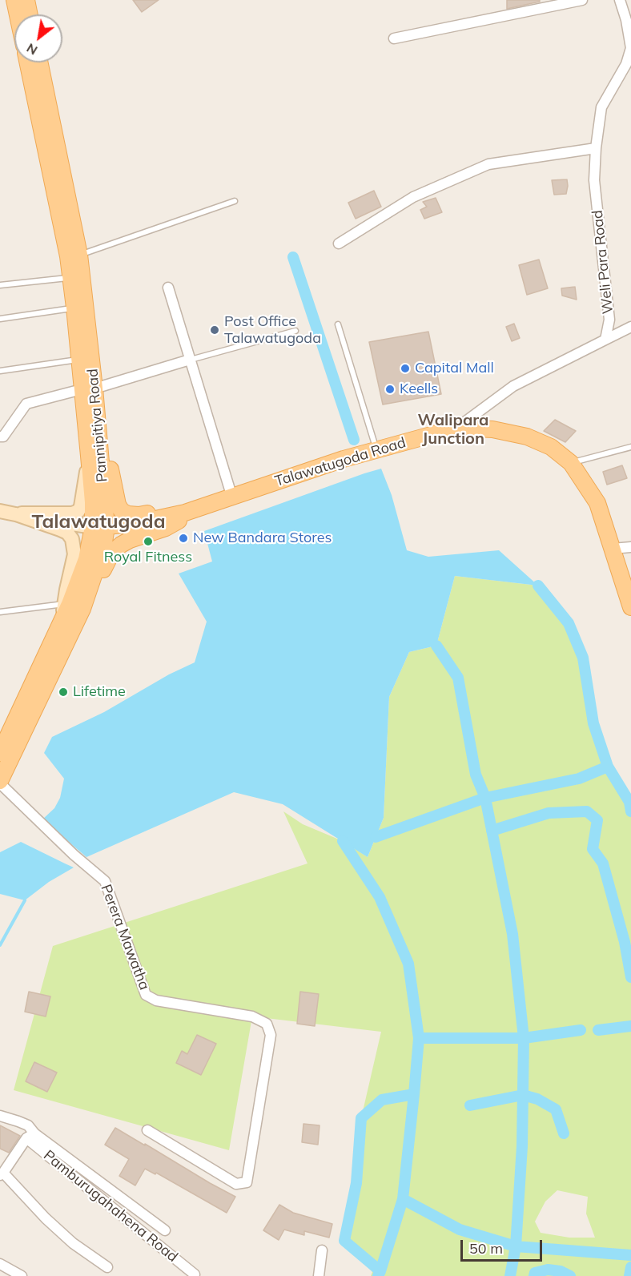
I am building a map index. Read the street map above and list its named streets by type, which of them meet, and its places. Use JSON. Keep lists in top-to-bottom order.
{
  "streets": {
    "main road": ["Pannipitiya Road", "Talawatugoda Road"],
    "street": ["Weli Para Road", "Perera Mawatha", "Pamburugahahena Road"]
  },
  "crossings": [
    ["Pannipitiya Road", "Talawatugoda Road"],
    ["Pannipitiya Road", "Perera Mawatha"]
  ],
  "districts": ["Walipara Junction", "Talawatugoda"],
  "places": [
    "Post Office Talawatugoda",
    "Capital Mall",
    "Keells",
    "New Bandara Stores",
    "Royal Fitness",
    "Lifetime"
  ],
  "scale_bar": "50 m",
  "north": "bottom left"
}
